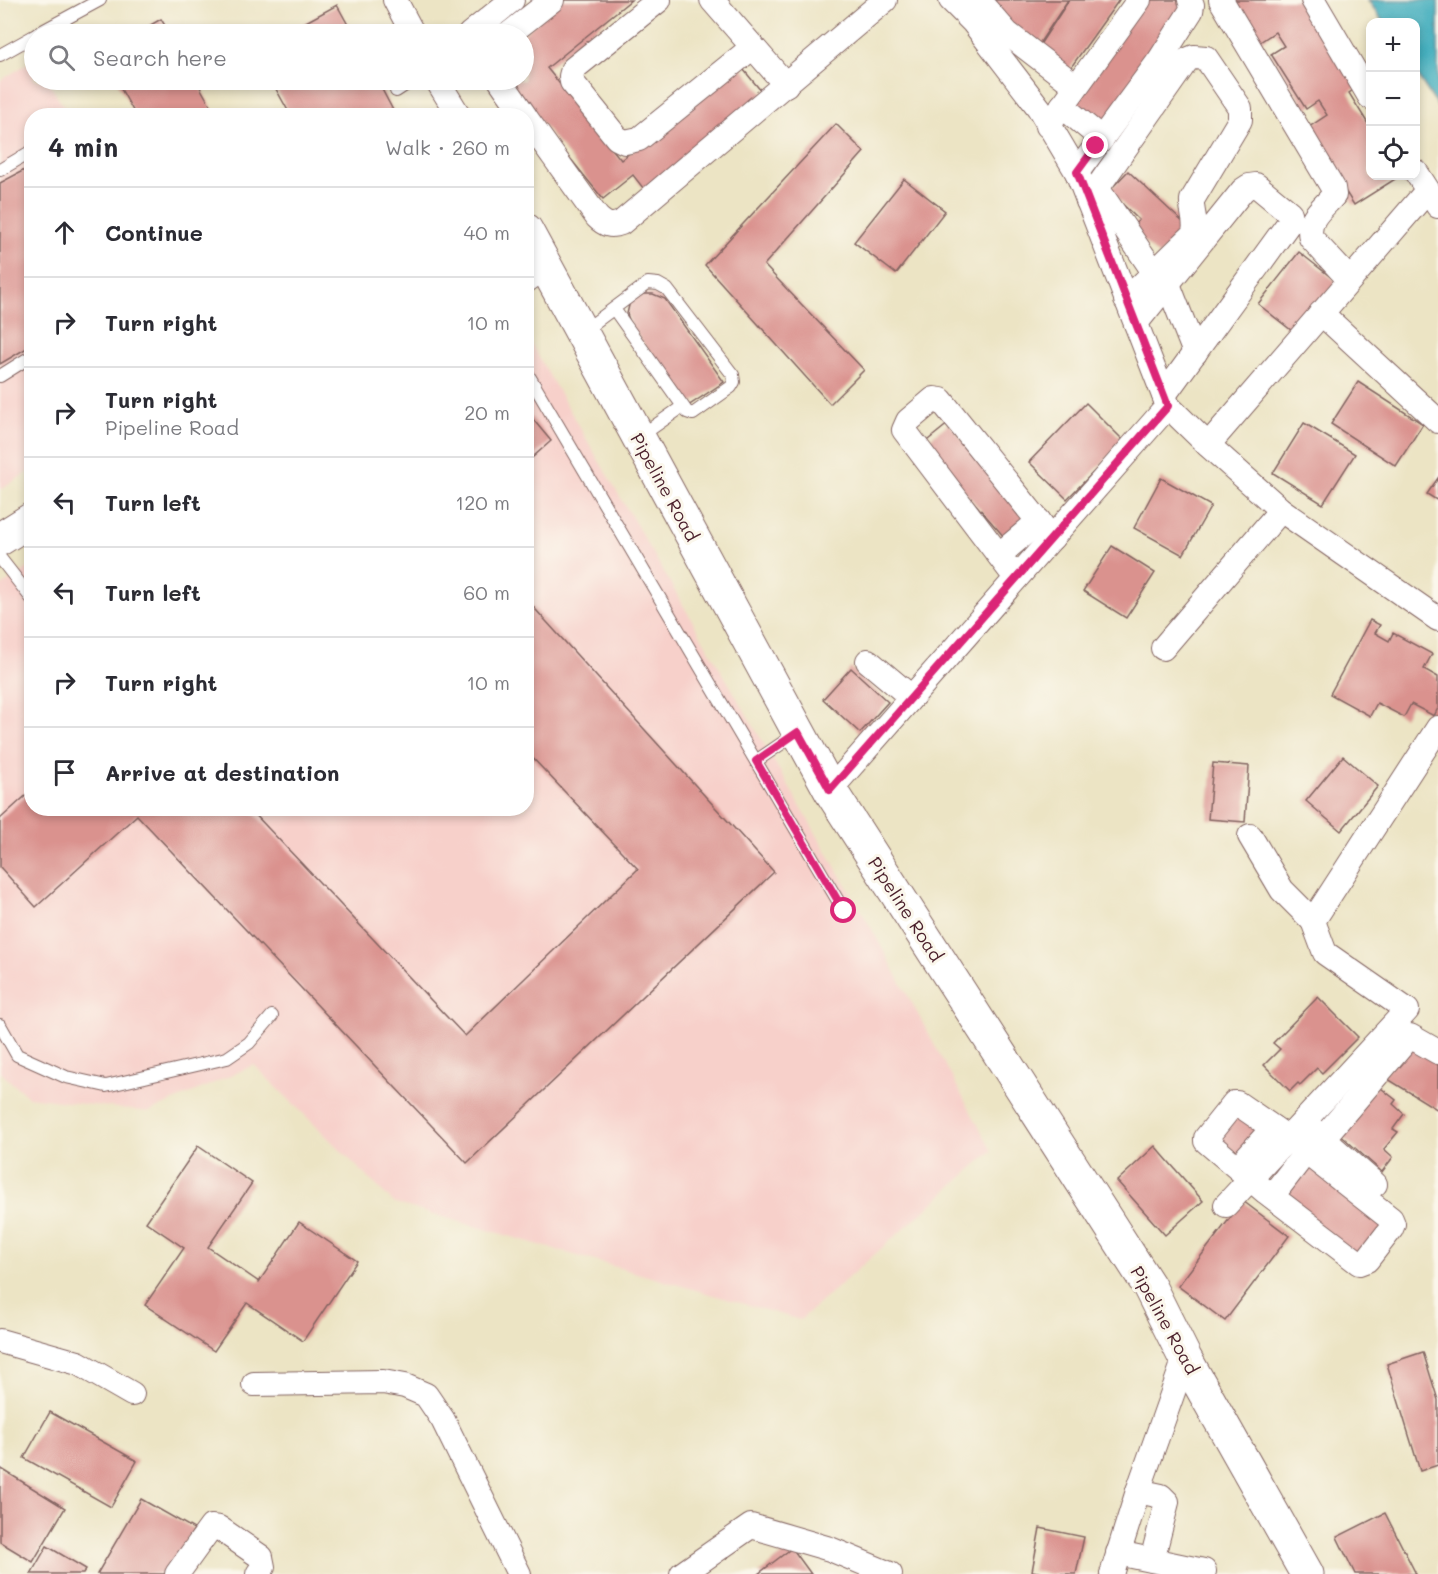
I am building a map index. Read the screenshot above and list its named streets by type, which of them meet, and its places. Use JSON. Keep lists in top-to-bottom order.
{
  "streets": {
    "street": ["Pipeline Road"]
  },
  "page": {
    "map_buttons": ["+", "−"],
    "search": "Search here",
    "heading": ["4 min", "Walk · 260 m"],
    "list": [
      ["Continue", "40 m"],
      ["Turn right", "10 m"],
      ["Turn right", "Pipeline Road", "20 m"],
      ["Turn left", "120 m"],
      ["Turn left", "60 m"],
      ["Turn right", "10 m"],
      "Arrive at destination"
    ]
  }
}
